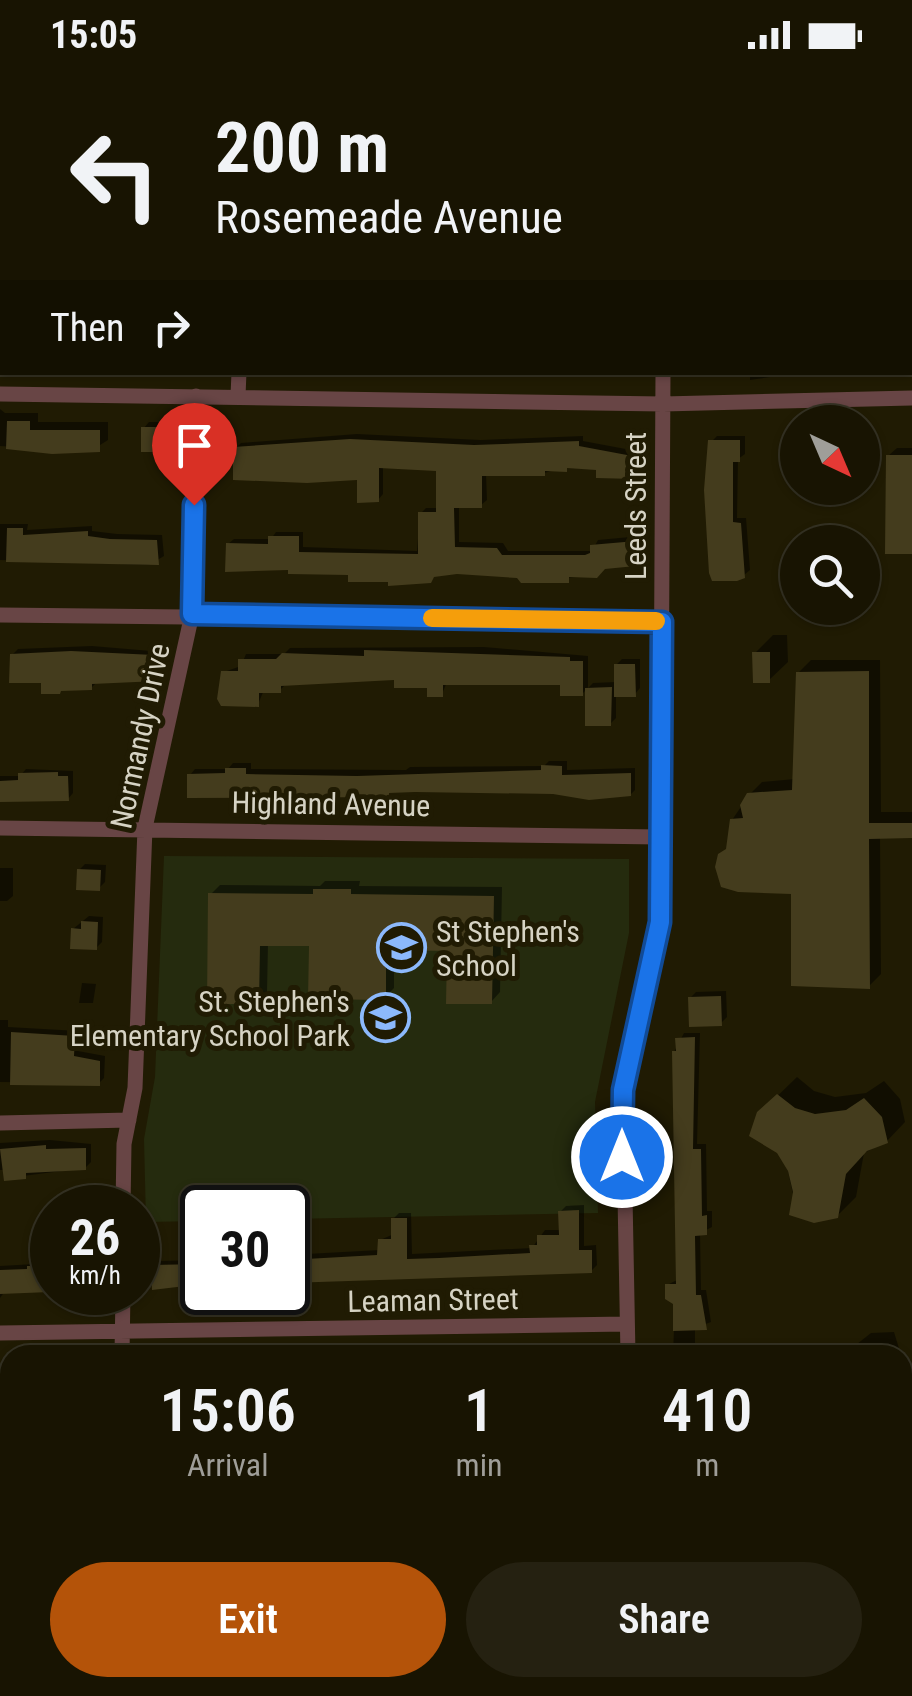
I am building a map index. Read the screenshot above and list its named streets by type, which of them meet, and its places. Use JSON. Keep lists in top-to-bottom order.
{
  "streets": {
    "street": [
      "Leeds Street",
      "Normandy Drive",
      "Highland Avenue",
      "Leaman Street"
    ]
  },
  "crossings": [
    ["Leeds Street", "Highland Avenue"],
    ["Leeds Street", "Leaman Street"],
    ["Normandy Drive", "Highland Avenue"]
  ],
  "places": {
    "school or university": ["St Stephen's School", "St. Stephen's Elementary School Park"]
  },
  "north": "bottom right",
  "page": {
    "status": "15:05",
    "turn": ["200 m", "Rosemeade Avenue"],
    "then": "Then",
    "speed": "26 km/h",
    "limit": "30",
    "eta": [
      "15:06",
      "Arrival",
      "1",
      "min",
      "410",
      "m"
    ],
    "buttons": ["Exit", "Share"]
  }
}
